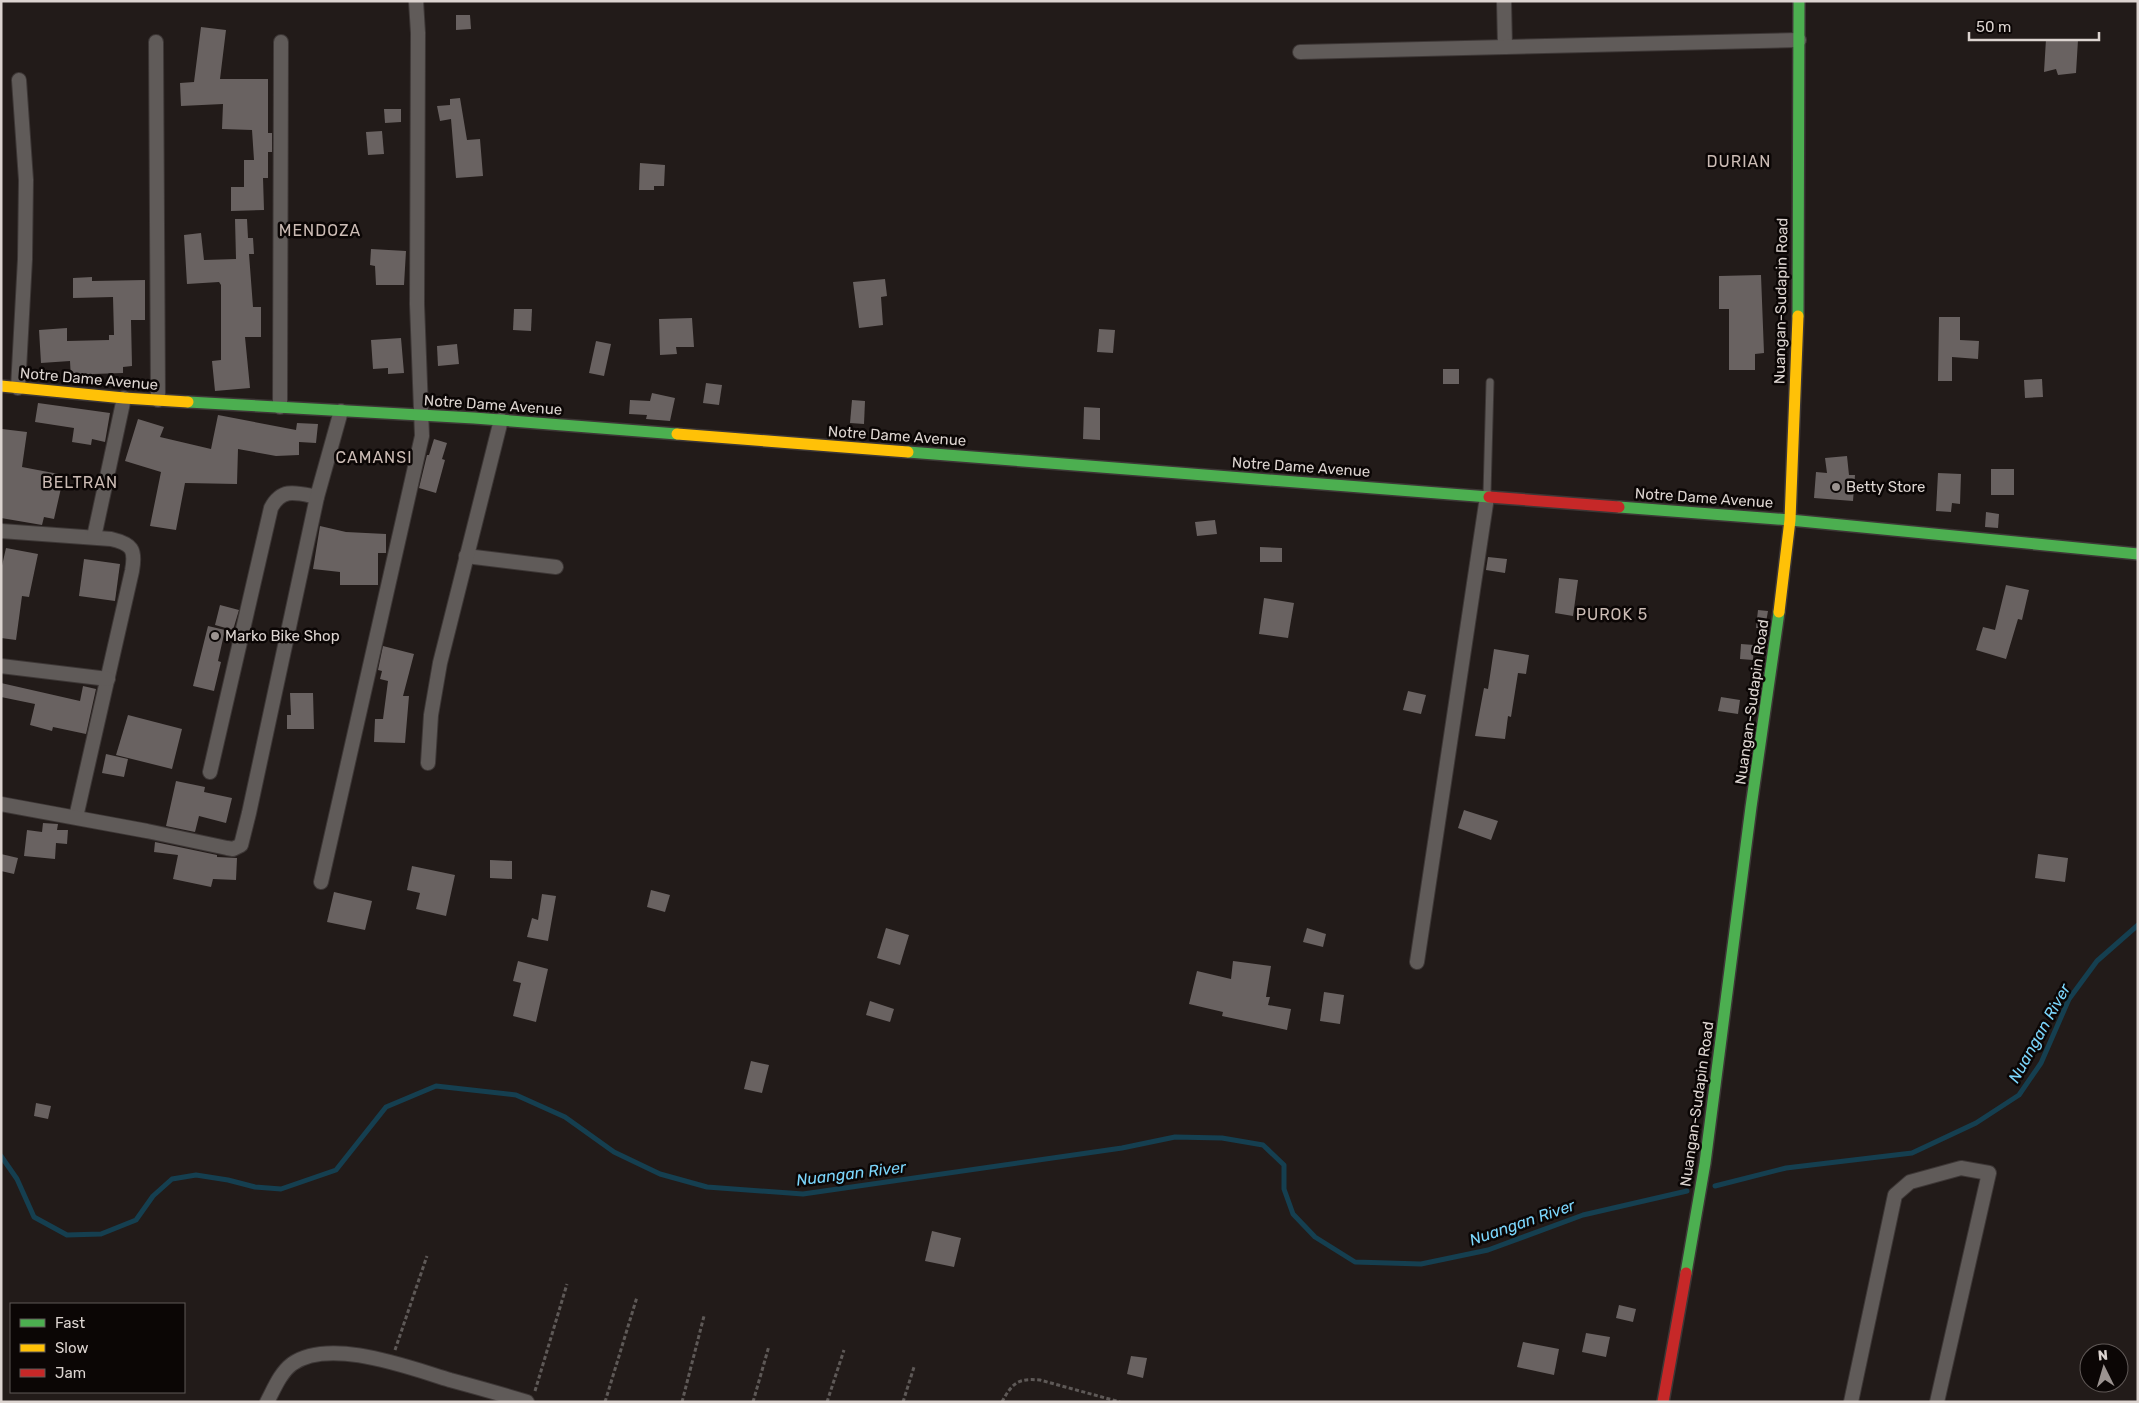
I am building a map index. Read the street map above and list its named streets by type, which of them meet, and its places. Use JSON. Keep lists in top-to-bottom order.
{
  "streets": {
    "street": ["Nuangan-Sudapin Road", "Notre Dame Avenue"]
  },
  "crossings": [
    ["Nuangan-Sudapin Road", "Notre Dame Avenue"]
  ],
  "districts": [
    "DURIAN",
    "MENDOZA",
    "CAMANSI",
    "BELTRAN",
    "PUROK 5"
  ],
  "water": ["Nuangan River"],
  "places": ["Betty Store", "Marko Bike Shop"],
  "legend": ["Fast", "Slow", "Jam"],
  "scale_bar": "50 m",
  "north": "top"
}
